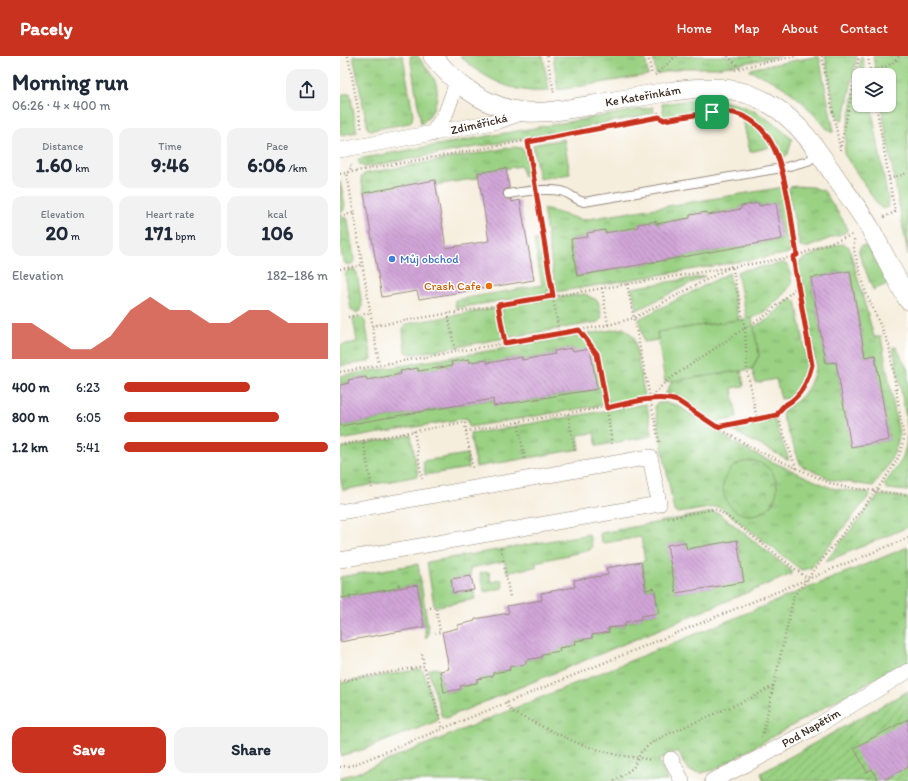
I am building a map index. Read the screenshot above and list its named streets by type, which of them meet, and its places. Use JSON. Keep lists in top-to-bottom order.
{
  "streets": {
    "street": ["Ke Kateřinkám", "Zdiměřická", "Pod Napětím"]
  },
  "crossings": [
    ["Ke Kateřinkám", "Zdiměřická"]
  ],
  "places": ["Můj obchod", "Crash Cafe"],
  "page": {
    "header": "Pacely",
    "nav": [
      "Home",
      "Map",
      "About",
      "Contact"
    ],
    "heading": ["Morning run", "06:26 · 4 × 400 m"],
    "stats": [
      ["Distance", "1.60 km"],
      ["Time", "9:46"],
      ["Pace", "6:06 /km"],
      ["Elevation", "20 m"],
      ["Heart rate", "171 bpm"],
      ["kcal", "106"]
    ],
    "chart": ["Elevation", "182–186 m"],
    "list": [
      {
        "name": "400 m",
        "note": "6:23"
      },
      {
        "name": "800 m",
        "note": "6:05"
      },
      {
        "name": "1.2 km",
        "note": "5:41"
      }
    ],
    "buttons": ["Save", "Share"]
  }
}
